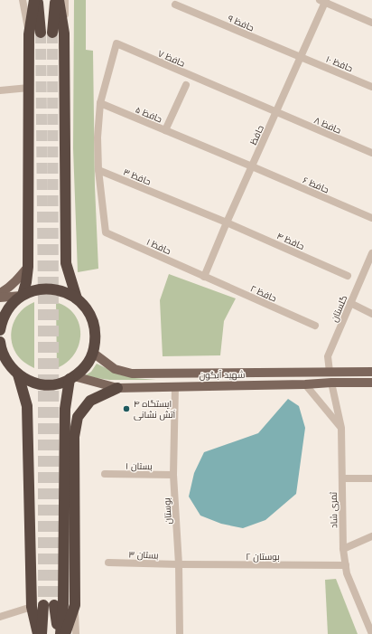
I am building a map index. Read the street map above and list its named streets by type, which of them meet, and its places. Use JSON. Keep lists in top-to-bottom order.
{
  "streets": {
    "main road": ["شهید آبگون"],
    "street": [
      "حافظ ۹",
      "حافظ ۷",
      "حافظ ۱۰",
      "حافظ ۵",
      "حافظ ۸",
      "حافظ",
      "حافظ ۳",
      "حافظ ۶",
      "حافظ ۴",
      "حافظ ۱",
      "حافظ ۲",
      "گلستان",
      "بستان ۱",
      "ثمری شاد",
      "بوستان",
      "بستان ۳",
      "بوستان ۲"
    ]
  },
  "crossings": [
    ["حافظ ۹", "حافظ ۱۰"],
    ["حافظ ۹", "حافظ"],
    ["حافظ ۷", "حافظ ۵"],
    ["حافظ ۷", "حافظ ۸"],
    ["حافظ ۷", "حافظ"],
    ["حافظ ۱۰", "حافظ"],
    ["حافظ ۵", "حافظ"],
    ["حافظ ۵", "حافظ ۶"],
    ["حافظ ۸", "حافظ"],
    ["حافظ", "حافظ ۳"],
    ["حافظ", "حافظ ۶"],
    ["حافظ", "حافظ ۴"],
    ["حافظ", "حافظ ۱"],
    ["حافظ", "حافظ ۲"],
    ["حافظ ۳", "حافظ ۴"],
    ["حافظ ۳", "حافظ ۱"],
    ["حافظ ۱", "حافظ ۲"],
    ["گلستان", "شهید آبگون"],
    ["شهید آبگون", "ثمری شاد"],
    ["شهید آبگون", "بوستان"],
    ["بستان ۱", "بوستان"],
    ["ثمری شاد", "بوستان ۲"],
    ["بوستان", "بستان ۳"],
    ["بوستان", "بوستان ۲"],
    ["بستان ۳", "بوستان ۲"]
  ],
  "places": ["ایستگاه ۴ آتش نشانی"]
}
